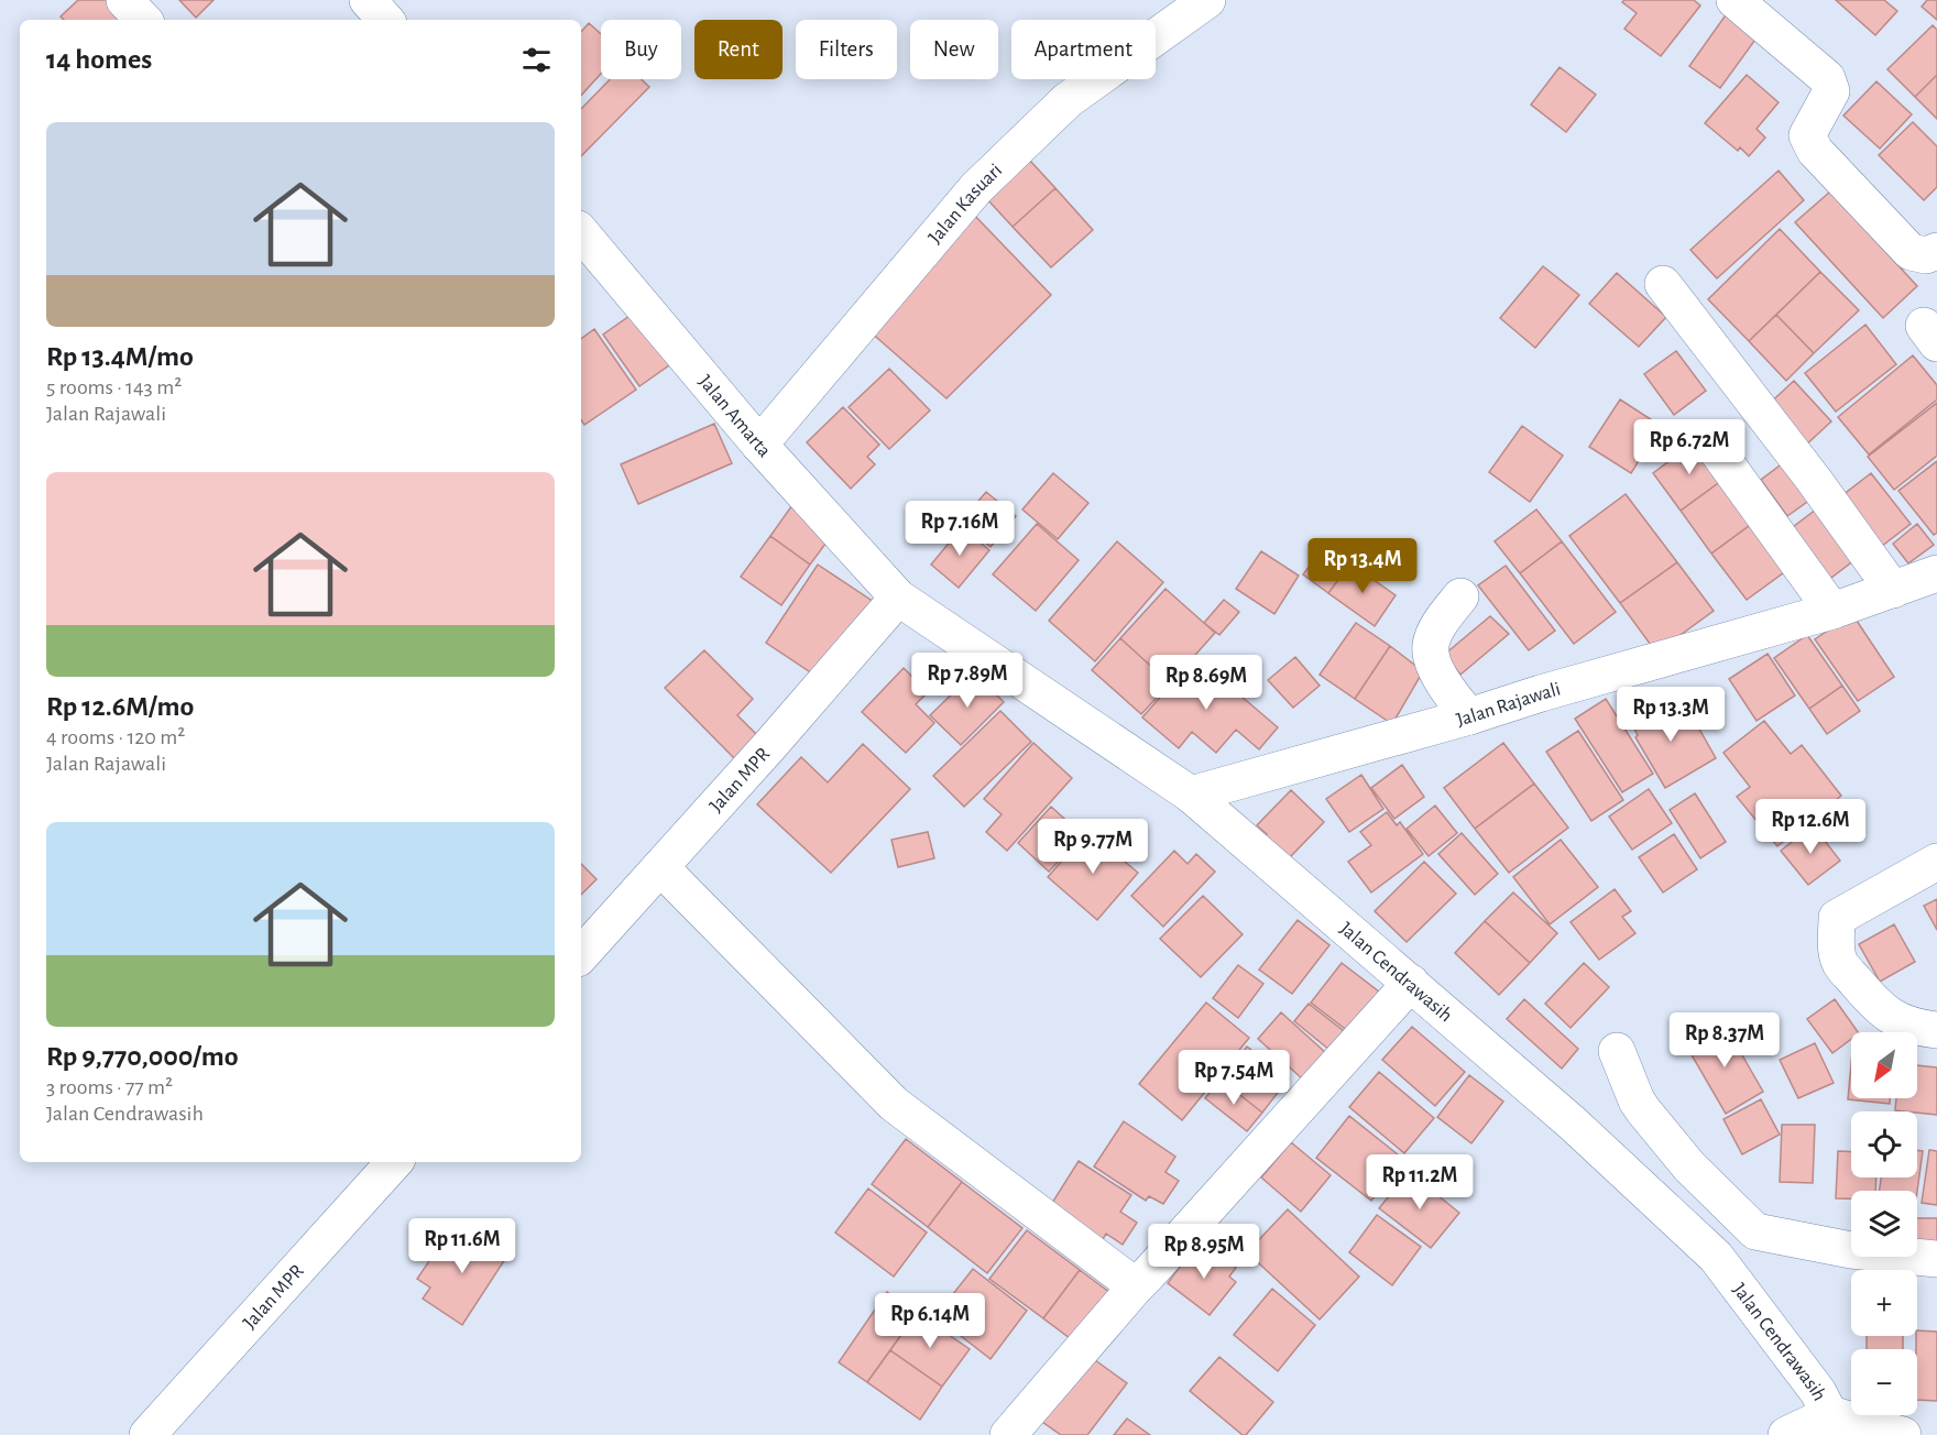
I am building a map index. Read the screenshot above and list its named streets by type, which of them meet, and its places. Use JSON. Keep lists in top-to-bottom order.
{
  "streets": {
    "street": [
      "Jalan Kasuari",
      "Jalan Amarta",
      "Jalan Rajawali",
      "Jalan MPR",
      "Jalan Cendrawasih"
    ]
  },
  "crossings": [
    ["Jalan Kasuari", "Jalan Amarta"],
    ["Jalan Amarta", "Jalan MPR"],
    ["Jalan Amarta", "Jalan Cendrawasih"],
    ["Jalan Rajawali", "Jalan Cendrawasih"],
    ["Jalan MPR", "Jalan Cendrawasih"]
  ],
  "north": "bottom left",
  "page": {
    "chip": [
      "Buy",
      "Rent",
      "Filters",
      "New",
      "Apartment"
    ],
    "heading": "14 homes",
    "list": [
      {
        "name": "Rp 13.4M/mo",
        "note": "5 rooms · 143 m² · Jalan Rajawali"
      },
      {
        "name": "Rp 12.6M/mo",
        "note": "4 rooms · 120 m² · Jalan Rajawali"
      },
      {
        "name": "Rp 9,770,000/mo",
        "note": "3 rooms · 77 m² · Jalan Cendrawasih"
      }
    ],
    "price": [
      "Rp 6.72M",
      "Rp 7.16M",
      "Rp 13.4M",
      "Rp 7.89M",
      "Rp 8.69M",
      "Rp 13.3M",
      "Rp 12.6M",
      "Rp 9.77M",
      "Rp 8.37M",
      "Rp 7.54M",
      "Rp 11.2M",
      "Rp 11.6M",
      "Rp 8.95M",
      "Rp 6.14M"
    ],
    "map_buttons": ["+", "−"]
  }
}
